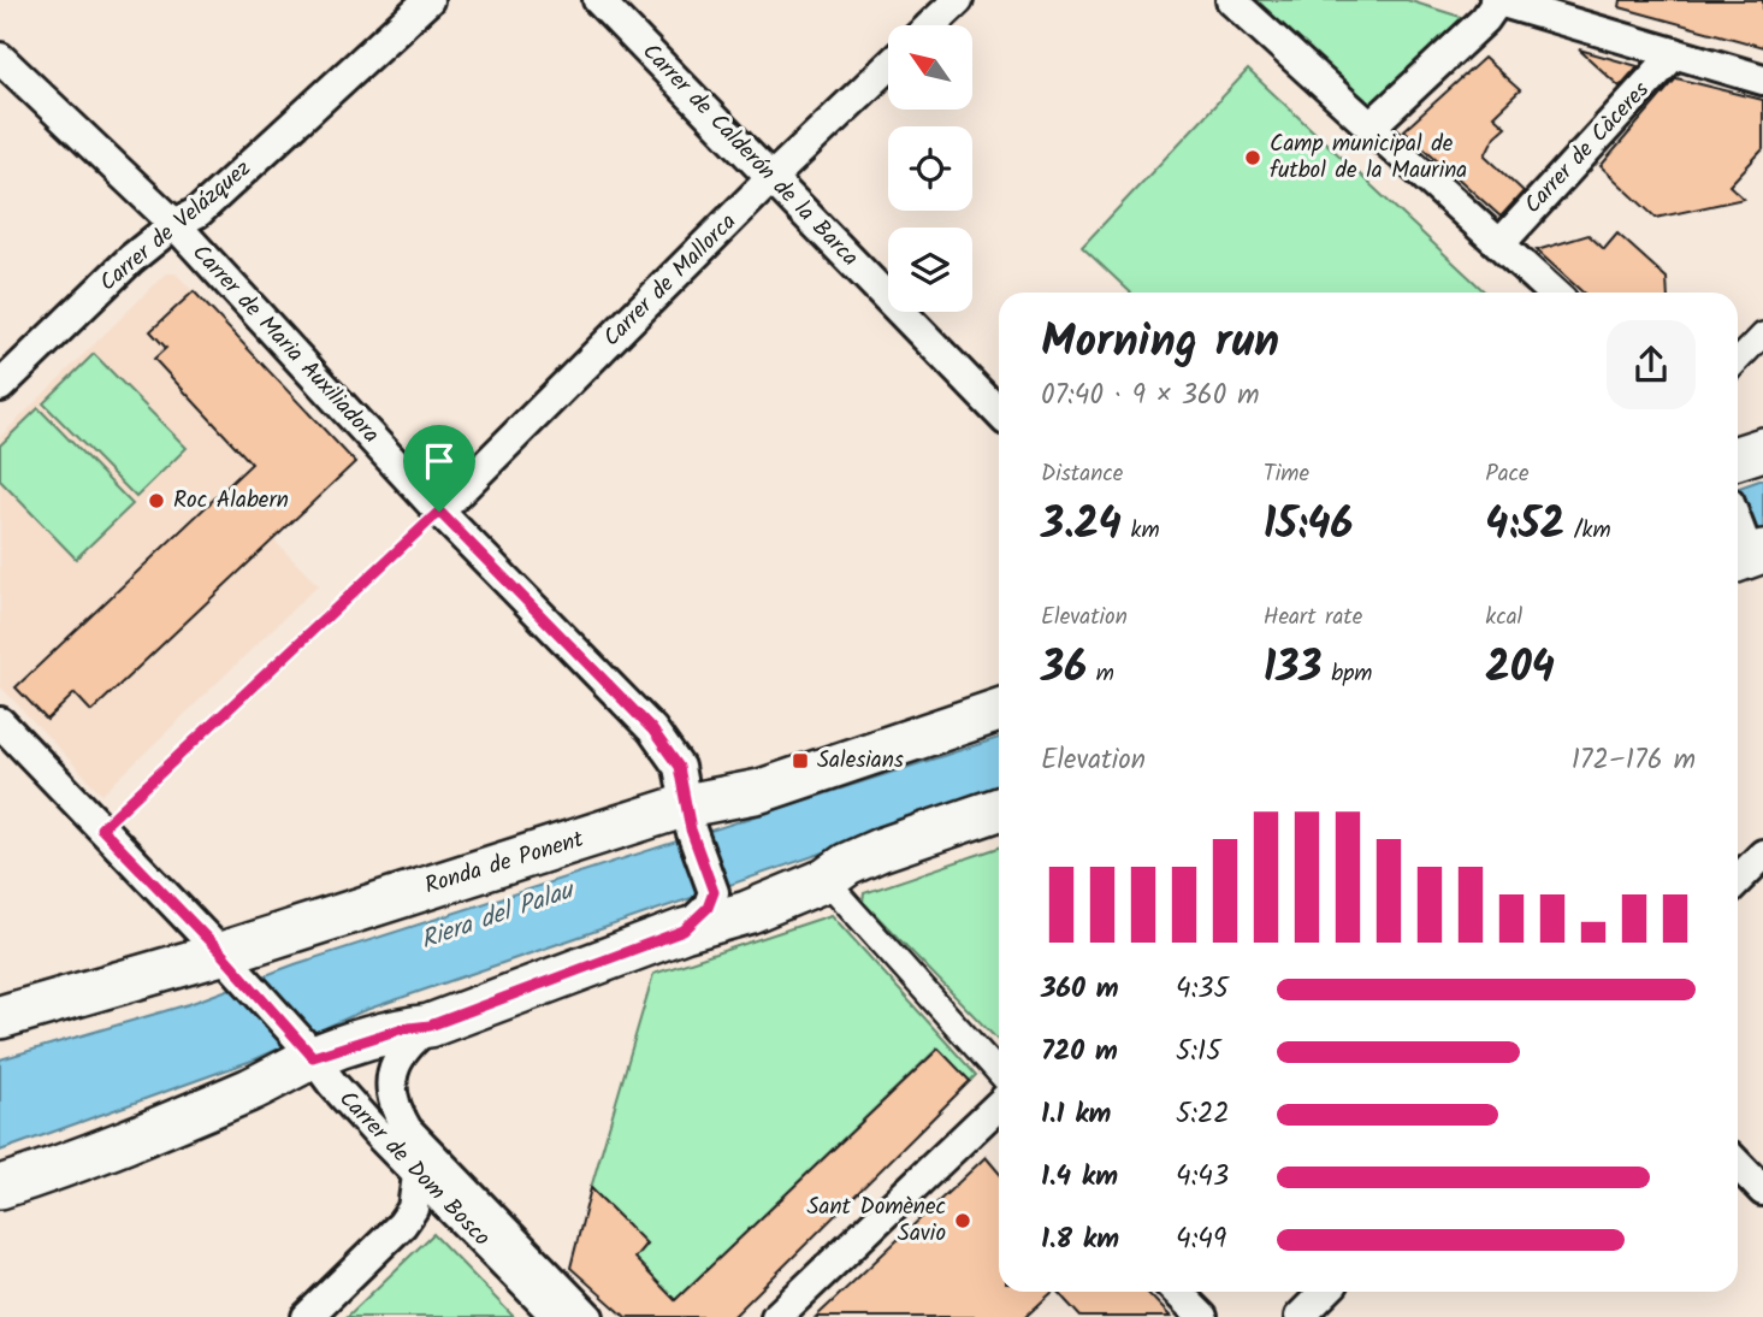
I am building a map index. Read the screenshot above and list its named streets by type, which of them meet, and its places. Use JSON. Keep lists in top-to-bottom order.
{
  "streets": {
    "main road": ["Ronda de Ponent"],
    "street": [
      "Carrer de Càceres",
      "Carrer de Calderón de la Barca",
      "Carrer de Velázquez",
      "Carrer de Mallorca",
      "Carrer de Maria Auxiliadora",
      "Carrer de Dom Bosco"
    ]
  },
  "crossings": [
    ["Carrer de Calderón de la Barca", "Carrer de Mallorca"],
    ["Carrer de Velázquez", "Carrer de Maria Auxiliadora"],
    ["Carrer de Mallorca", "Carrer de Maria Auxiliadora"],
    ["Carrer de Maria Auxiliadora", "Ronda de Ponent"],
    ["Ronda de Ponent", "Carrer de Dom Bosco"]
  ],
  "water": ["Riera del Palau"],
  "places": {
    "other": ["Camp municipal de futbol de la Maurina", "Roc Alabern", "Sant Domènec Savio"],
    "transit": ["Salesians"]
  },
  "north": "top left",
  "page": {
    "heading": ["Morning run", "07:40 · 9 × 360 m"],
    "stats": [
      ["Distance", "3.24 km"],
      ["Time", "15:46"],
      ["Pace", "4:52 /km"],
      ["Elevation", "36 m"],
      ["Heart rate", "133 bpm"],
      ["kcal", "204"]
    ],
    "chart": ["Elevation", "172–176 m"],
    "list": [
      {
        "name": "360 m",
        "note": "4:35"
      },
      {
        "name": "720 m",
        "note": "5:15"
      },
      {
        "name": "1.1 km",
        "note": "5:22"
      },
      {
        "name": "1.4 km",
        "note": "4:43"
      },
      {
        "name": "1.8 km",
        "note": "4:49"
      }
    ]
  }
}
